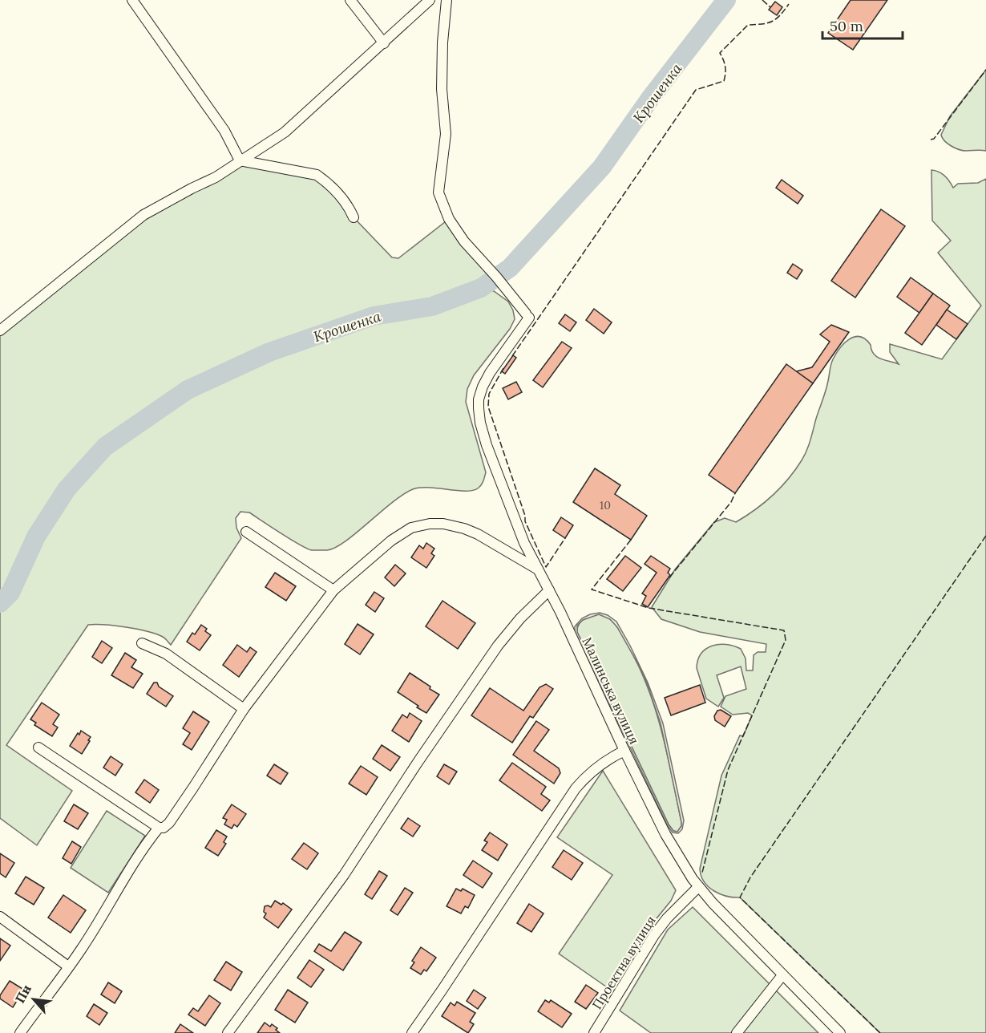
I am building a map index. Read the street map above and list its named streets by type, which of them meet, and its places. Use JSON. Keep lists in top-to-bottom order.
{
  "streets": {
    "street": ["Малинська вулиця", "Проектна вулиця"]
  },
  "crossings": [
    ["Малинська вулиця", "Проектна вулиця"]
  ],
  "water": ["Крошенка"],
  "house_numbers": ["10"],
  "scale_bar": "50 m",
  "north": "top left"
}
